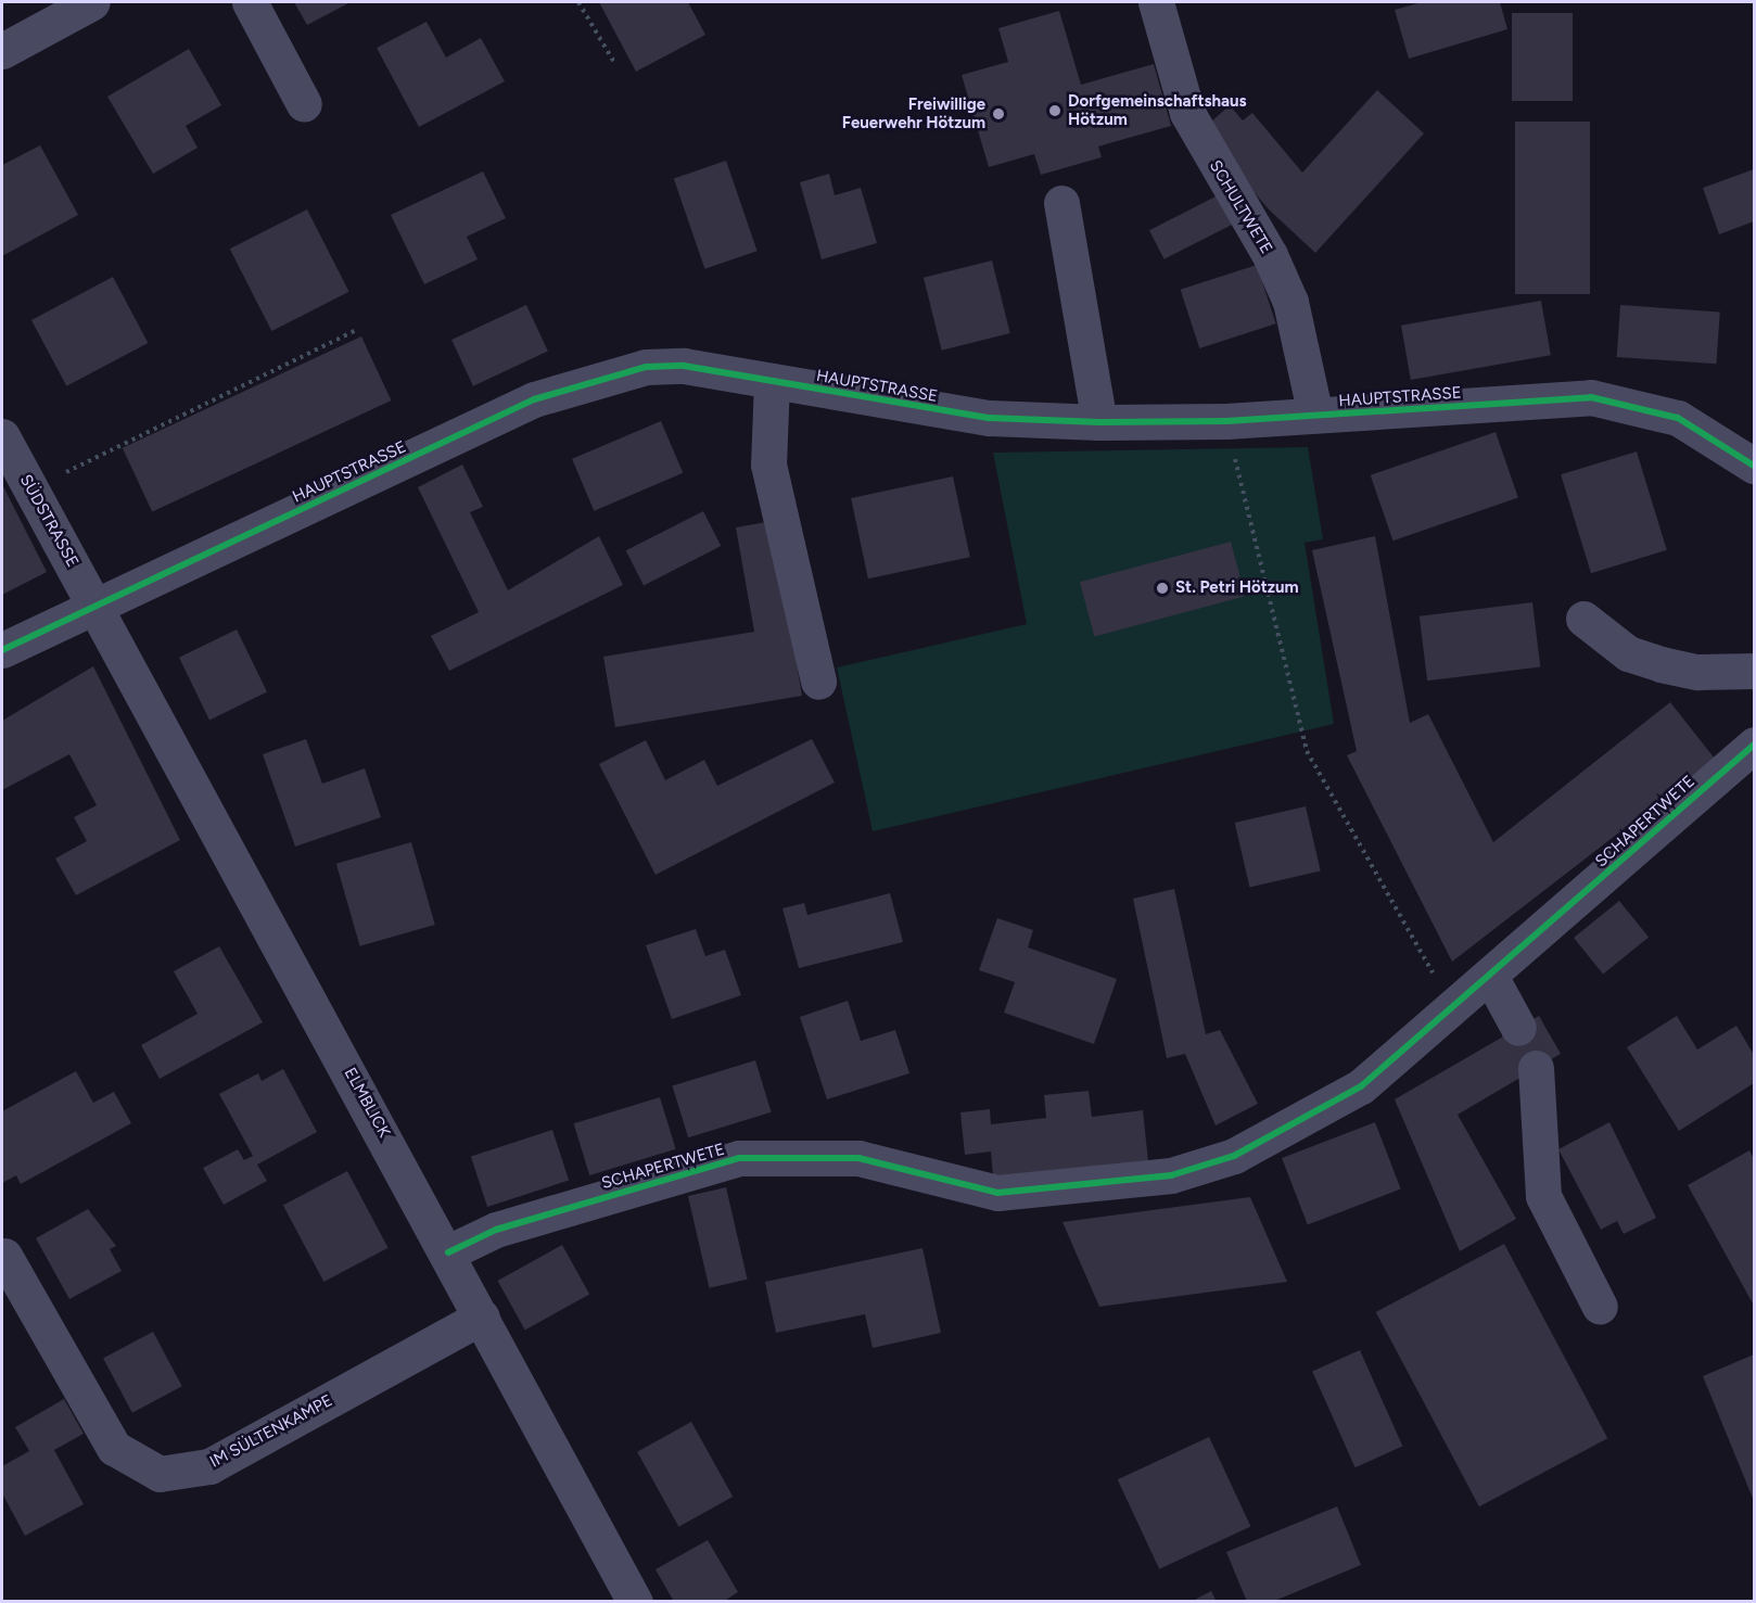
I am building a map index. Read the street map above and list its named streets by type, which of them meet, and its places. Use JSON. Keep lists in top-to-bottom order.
{
  "streets": {
    "street": [
      "SCHULTWETE",
      "HAUPTSTRASSE",
      "SÜDSTRASSE",
      "SCHAPERTWETE",
      "ELMBLICK",
      "IM SÜLTENKAMPE"
    ]
  },
  "crossings": [
    ["SCHULTWETE", "HAUPTSTRASSE"],
    ["HAUPTSTRASSE", "SÜDSTRASSE"],
    ["HAUPTSTRASSE", "ELMBLICK"],
    ["SÜDSTRASSE", "ELMBLICK"],
    ["SCHAPERTWETE", "ELMBLICK"],
    ["ELMBLICK", "IM SÜLTENKAMPE"]
  ],
  "places": ["Dorfgemeinschaftshaus Hötzum", "Freiwillige Feuerwehr Hötzum", "St. Petri Hötzum"]
}
